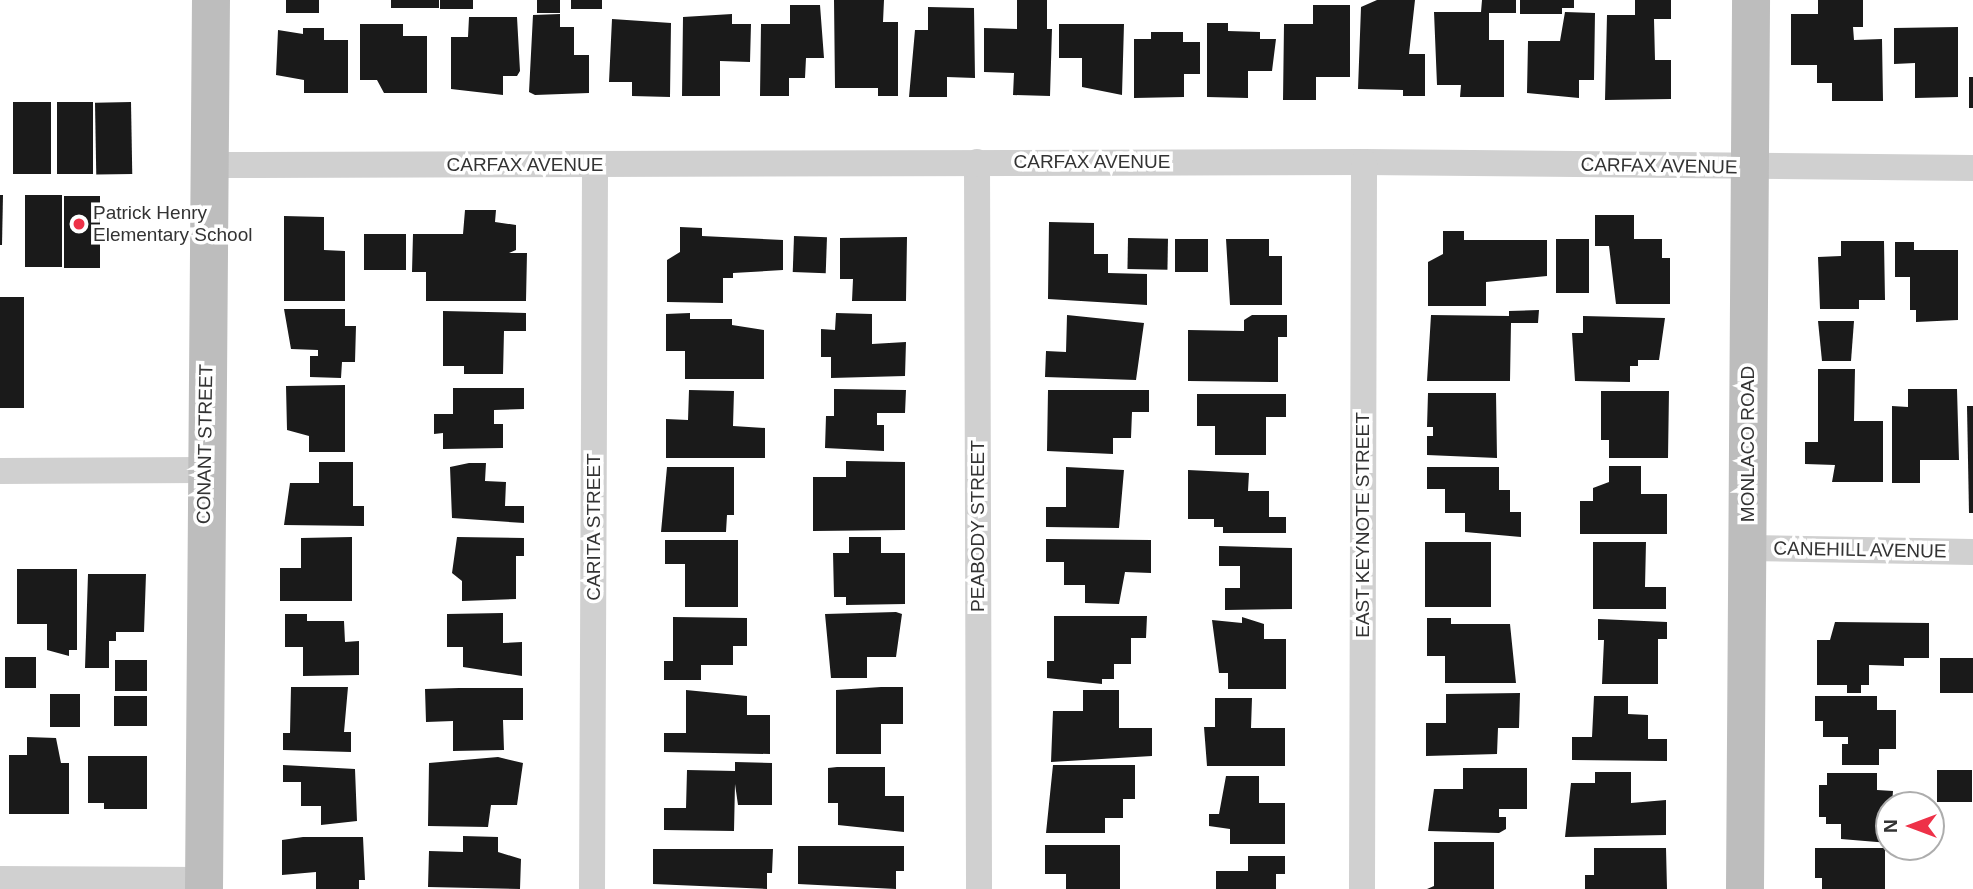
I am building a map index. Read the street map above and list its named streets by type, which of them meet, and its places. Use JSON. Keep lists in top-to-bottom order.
{
  "streets": {
    "street": [
      "CARFAX AVENUE",
      "CONANT STREET",
      "MONLACO ROAD",
      "EAST KEYNOTE STREET",
      "PEABODY STREET",
      "CARITA STREET",
      "CANEHILL AVENUE"
    ]
  },
  "crossings": [
    ["CARFAX AVENUE", "CONANT STREET"],
    ["CARFAX AVENUE", "MONLACO ROAD"],
    ["CARFAX AVENUE", "EAST KEYNOTE STREET"],
    ["CARFAX AVENUE", "PEABODY STREET"],
    ["CARFAX AVENUE", "CARITA STREET"],
    ["MONLACO ROAD", "CANEHILL AVENUE"]
  ],
  "places": ["Patrick Henry Elementary School"],
  "north": "left"
}
